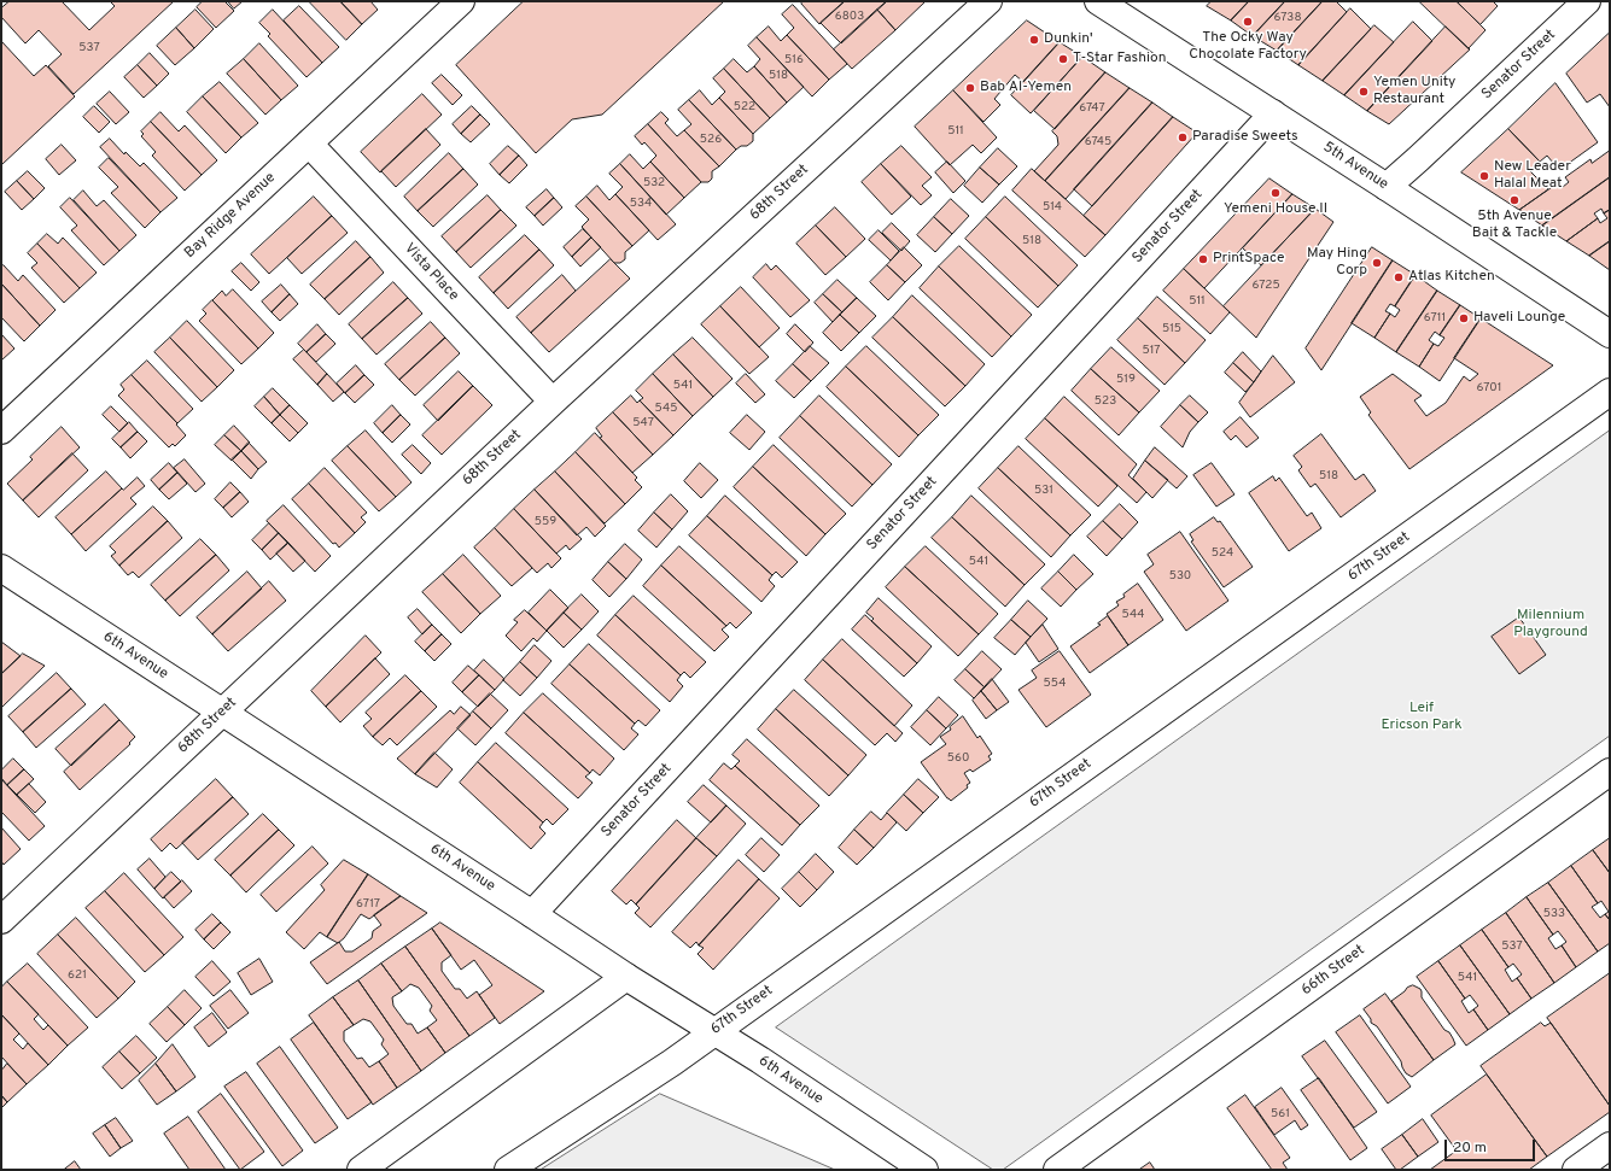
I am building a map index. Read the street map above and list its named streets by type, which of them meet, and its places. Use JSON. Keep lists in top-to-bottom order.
{
  "streets": {
    "street": [
      "Senator Street",
      "5th Avenue",
      "68th Street",
      "Bay Ridge Avenue",
      "Vista Place",
      "67th Street",
      "6th Avenue",
      "66th Street"
    ]
  },
  "crossings": [
    ["Senator Street", "5th Avenue"],
    ["Senator Street", "6th Avenue"],
    ["68th Street", "Vista Place"],
    ["68th Street", "6th Avenue"],
    ["Bay Ridge Avenue", "Vista Place"],
    ["67th Street", "6th Avenue"]
  ],
  "parks": ["Milennium Playground", "Leif Ericson Park"],
  "places": [
    "The Ocky Way Chocolate Factory",
    "Dunkin'",
    "T-Star Fashion",
    "Bab Al-Yemen",
    "Yemen Unity Restaurant",
    "Paradise Sweets",
    "New Leader Halal Meat",
    "Yemeni House II",
    "5th Avenue Bait & Tackle",
    "PrintSpace",
    "May Hing Corp",
    "Atlas Kitchen",
    "Haveli Lounge"
  ],
  "house_numbers": [
    "6803",
    "6738",
    "537",
    "516",
    "518",
    "522",
    "6747",
    "511",
    "526",
    "6745",
    "532",
    "534",
    "514",
    "518",
    "6725",
    "511",
    "6711",
    "515",
    "517",
    "519",
    "541",
    "6701",
    "523",
    "545",
    "547",
    "518",
    "531",
    "559",
    "524",
    "541",
    "530",
    "544",
    "554",
    "560",
    "6717",
    "533",
    "537",
    "621",
    "541",
    "561"
  ],
  "scale_bar": "20 m"
}
